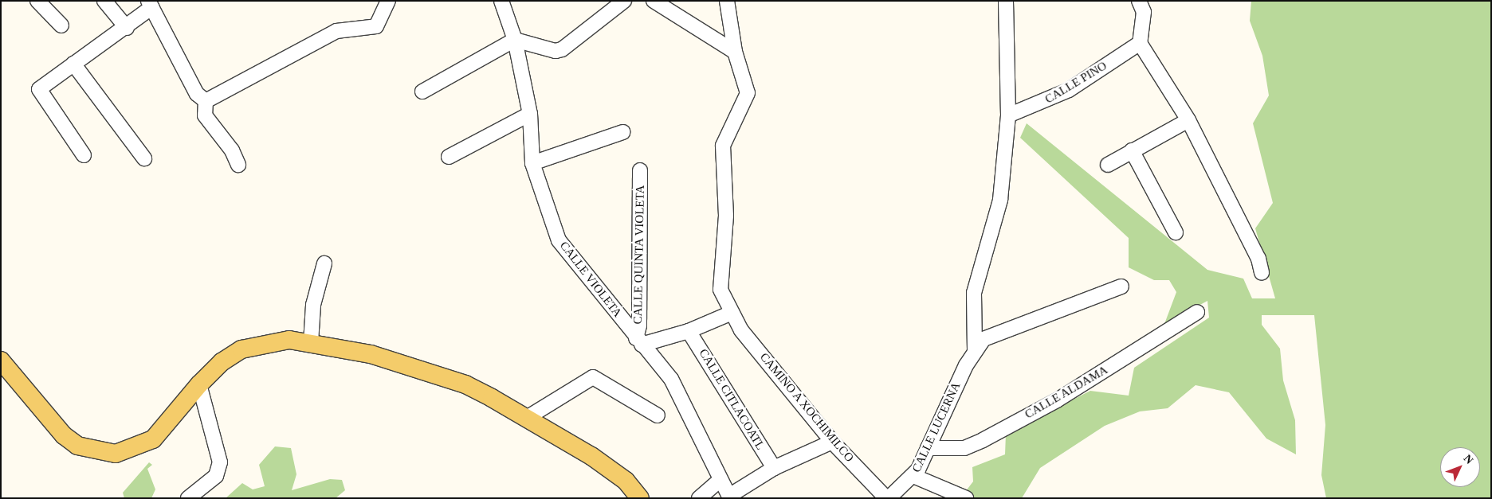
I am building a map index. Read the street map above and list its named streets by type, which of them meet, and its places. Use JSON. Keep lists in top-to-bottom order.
{
  "streets": {
    "street": [
      "CALLE PINO",
      "CALLE QUINTA VIOLETA",
      "CALLE VIOLETA",
      "CALLE ALDAMA",
      "CALLE CITLACOATL",
      "CAMINO A XOCHIMILCO",
      "CALLE LUCERNA"
    ]
  },
  "crossings": [
    ["CALLE QUINTA VIOLETA", "CALLE VIOLETA"],
    ["CALLE ALDAMA", "CALLE LUCERNA"],
    ["CAMINO A XOCHIMILCO", "CALLE LUCERNA"]
  ],
  "north": "top right"
}
